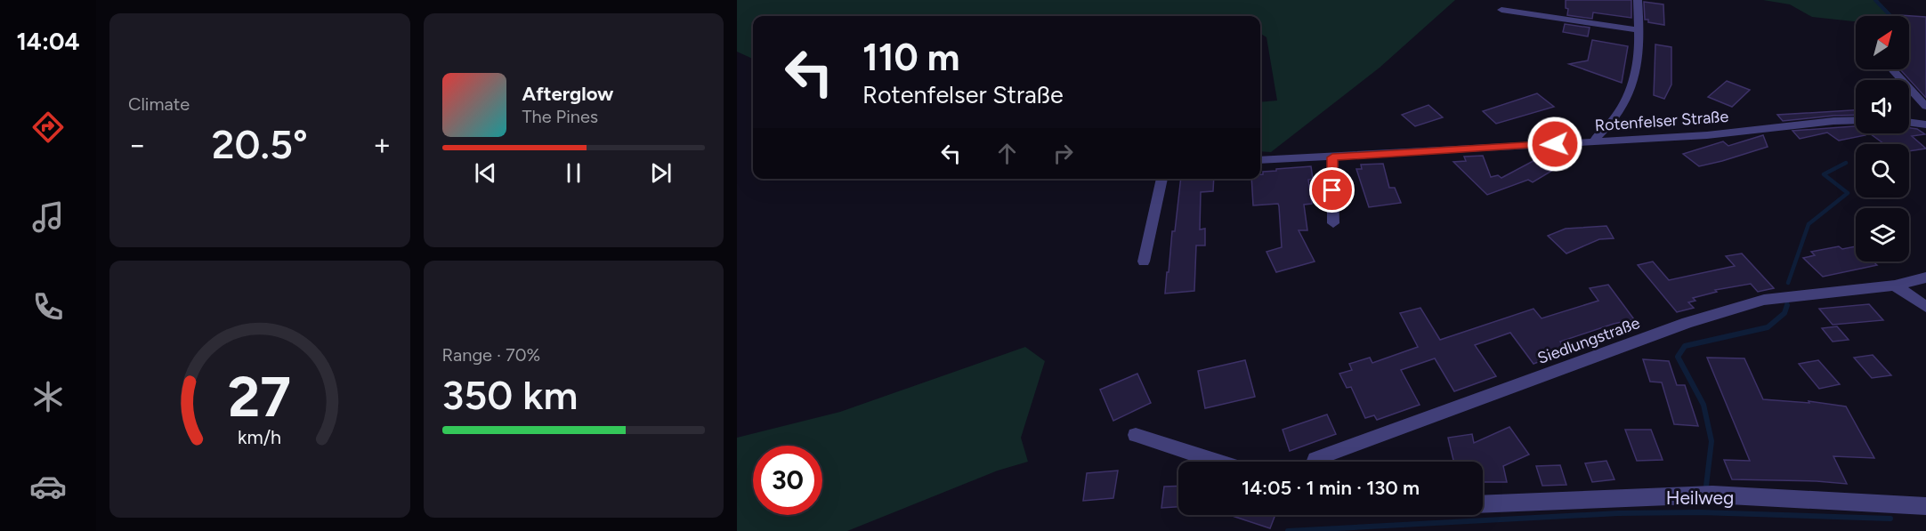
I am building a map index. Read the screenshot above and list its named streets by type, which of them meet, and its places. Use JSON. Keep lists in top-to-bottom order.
{
  "streets": {
    "street": ["Rotenfelser Straße", "Siedlungstraße", "Heilweg"]
  },
  "north": "top right",
  "page": {
    "tabs": "14:04",
    "tile": [
      "Climate",
      ["Range · 70%", "350 km"]
    ],
    "turn": ["110 m", "Rotenfelser Straße"],
    "song": ["Afterglow", "The Pines"],
    "heat": ["−", "20.5°", "+"],
    "limit": "30",
    "trip": "14:05 · 1 min · 130 m",
    "gauge": ["27", "km/h"]
  }
}
